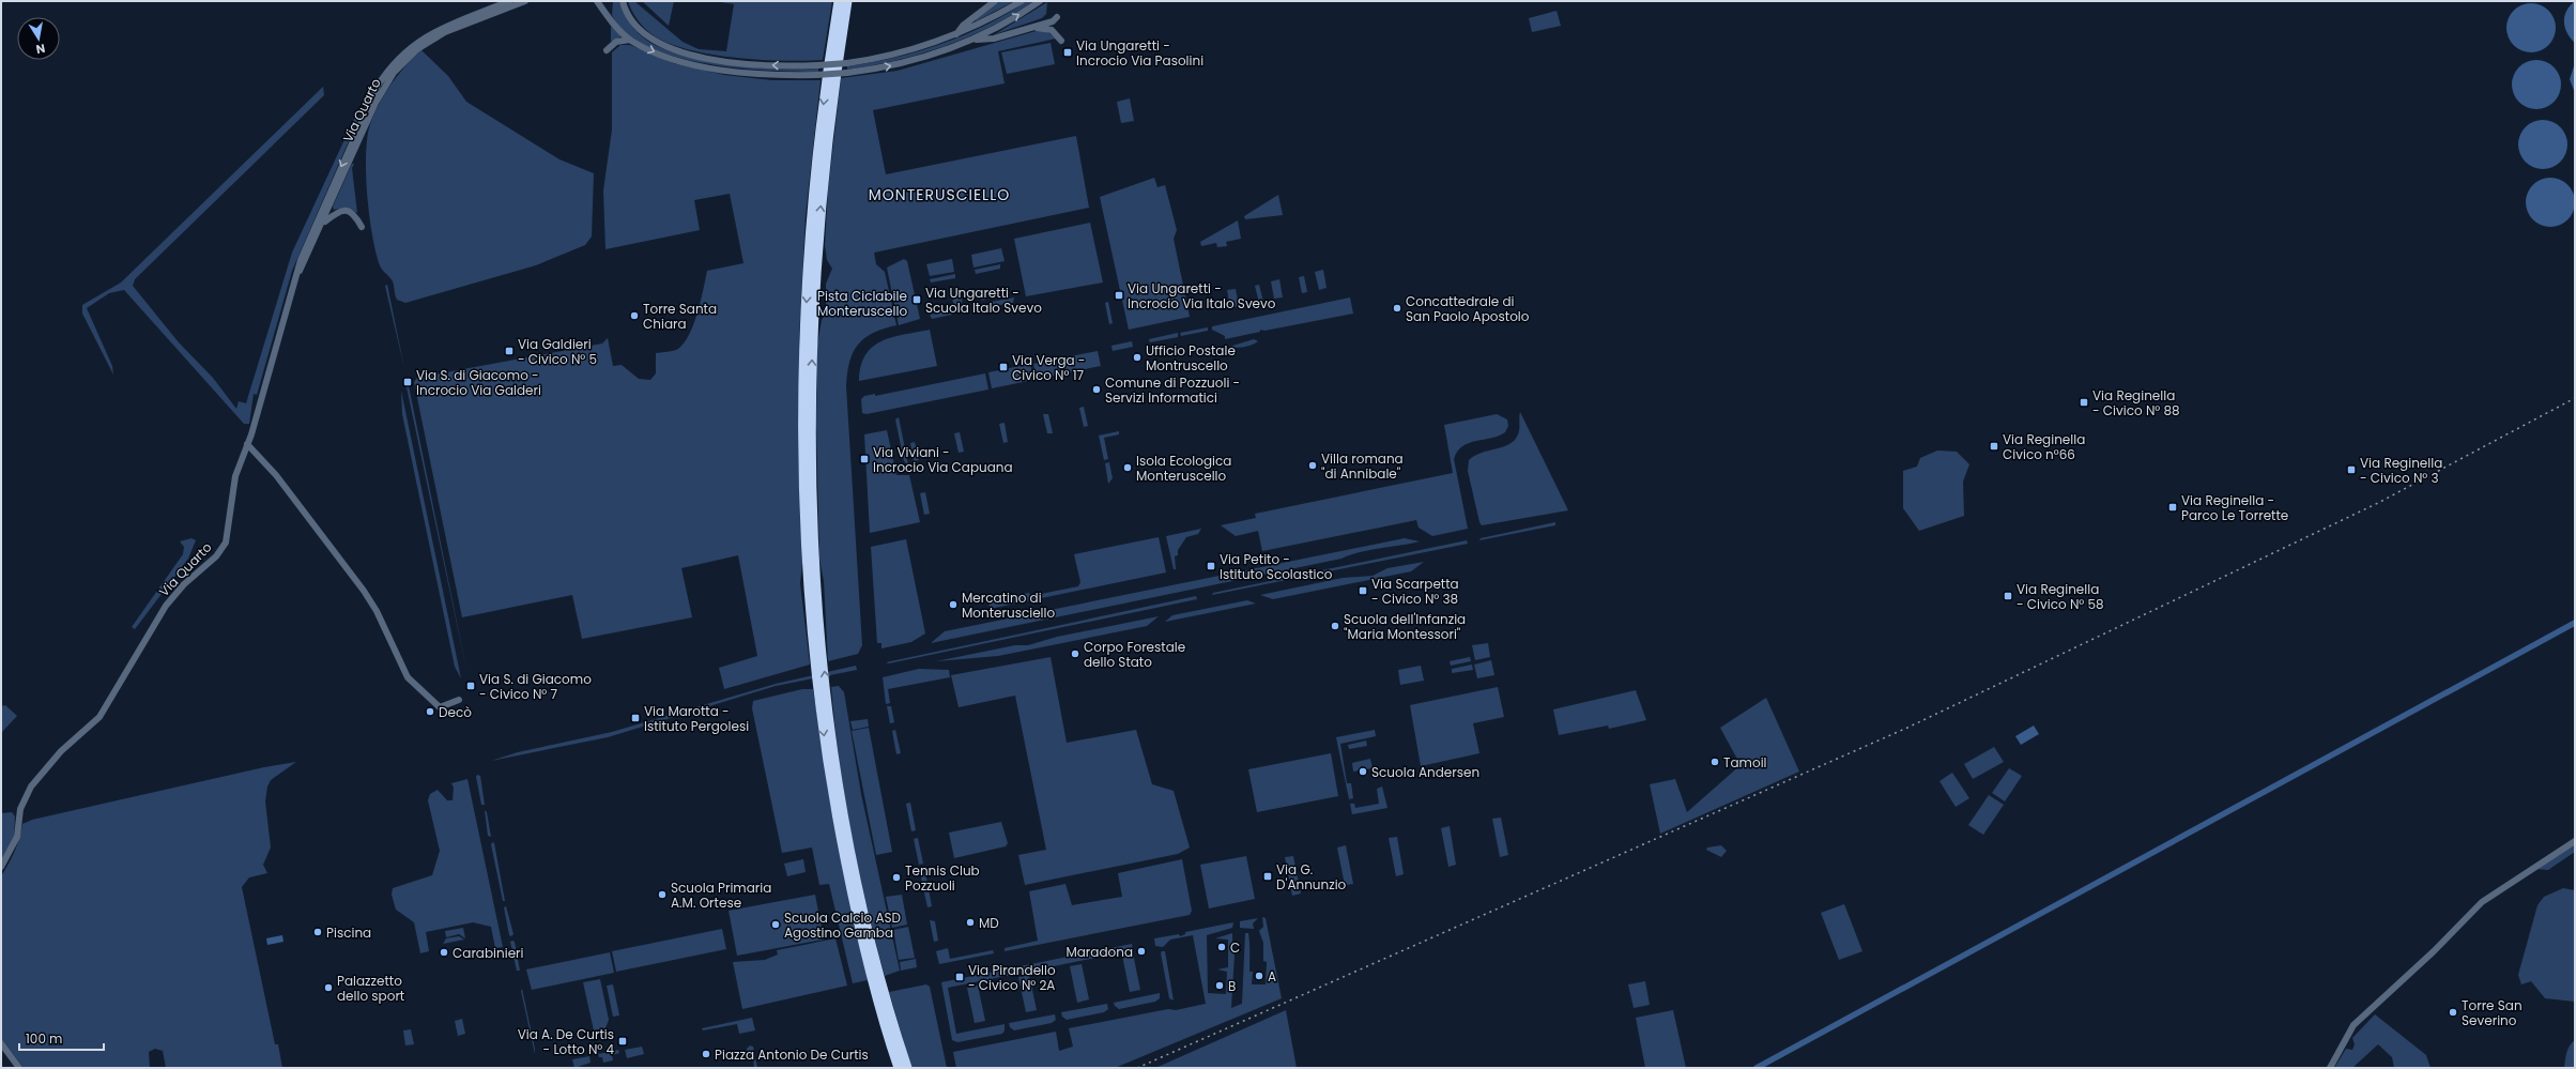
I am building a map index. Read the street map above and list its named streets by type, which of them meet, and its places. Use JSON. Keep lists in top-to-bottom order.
{
  "streets": {
    "street": ["Via Quarto"]
  },
  "districts": ["MONTERUSCIELLO"],
  "parks": ["Pista Ciclabile Monteruscello"],
  "places": {
    "transit": [
      "Via Ungaretti - Incrocio Via Pasolini",
      "Via Ungaretti - Incrocio Via Italo Svevo",
      "Via Ungaretti - Scuola Italo Svevo",
      "Via Galdieri - Civico N° 5",
      "Via Verga - Civico N° 17",
      "Via S. di Giacomo - Incrocio Via Galderi",
      "Via Reginella - Civico N° 88",
      "Via Reginella Civico n°66",
      "Via Viviani - Incrocio Via Capuana",
      "Via Reginella - Civico N° 3",
      "Via Reginella - Parco Le Torrette",
      "Via Petito - Istituto Scolastico",
      "Via Scarpetta - Civico N° 38",
      "Via Reginella - Civico N° 58",
      "Via S. di Giacomo - Civico N° 7",
      "Via Marotta - Istituto Pergolesi",
      "Via G. D'Annunzio",
      "Via Pirandello - Civico N° 2A",
      "Via A. De Curtis - Lotto N° 4"
    ],
    "other": [
      "Concattedrale di San Paolo Apostolo",
      "Torre Santa Chiara",
      "Ufficio Postale Montruscello",
      "Comune di Pozzuoli - Servizi Informatici",
      "Villa romana \"di Annibale\"",
      "Isola Ecologica Monteruscello",
      "Mercatino di Monterusciello",
      "Scuola dell'Infanzia \"Maria Montessori\"",
      "Corpo Forestale dello Stato",
      "Decò",
      "Tamoil",
      "Scuola Andersen",
      "Tennis Club Pozzuoli",
      "Scuola Primaria A.M. Ortese",
      "MD",
      "Scuola Calcio ASD Agostino Gamba",
      "Piscina",
      "C",
      "Maradona",
      "Carabinieri",
      "A",
      "B",
      "Palazzetto dello sport",
      "Torre San Severino",
      "Piazza Antonio De Curtis"
    ]
  },
  "scale_bar": "100 m",
  "north": "bottom"
}
